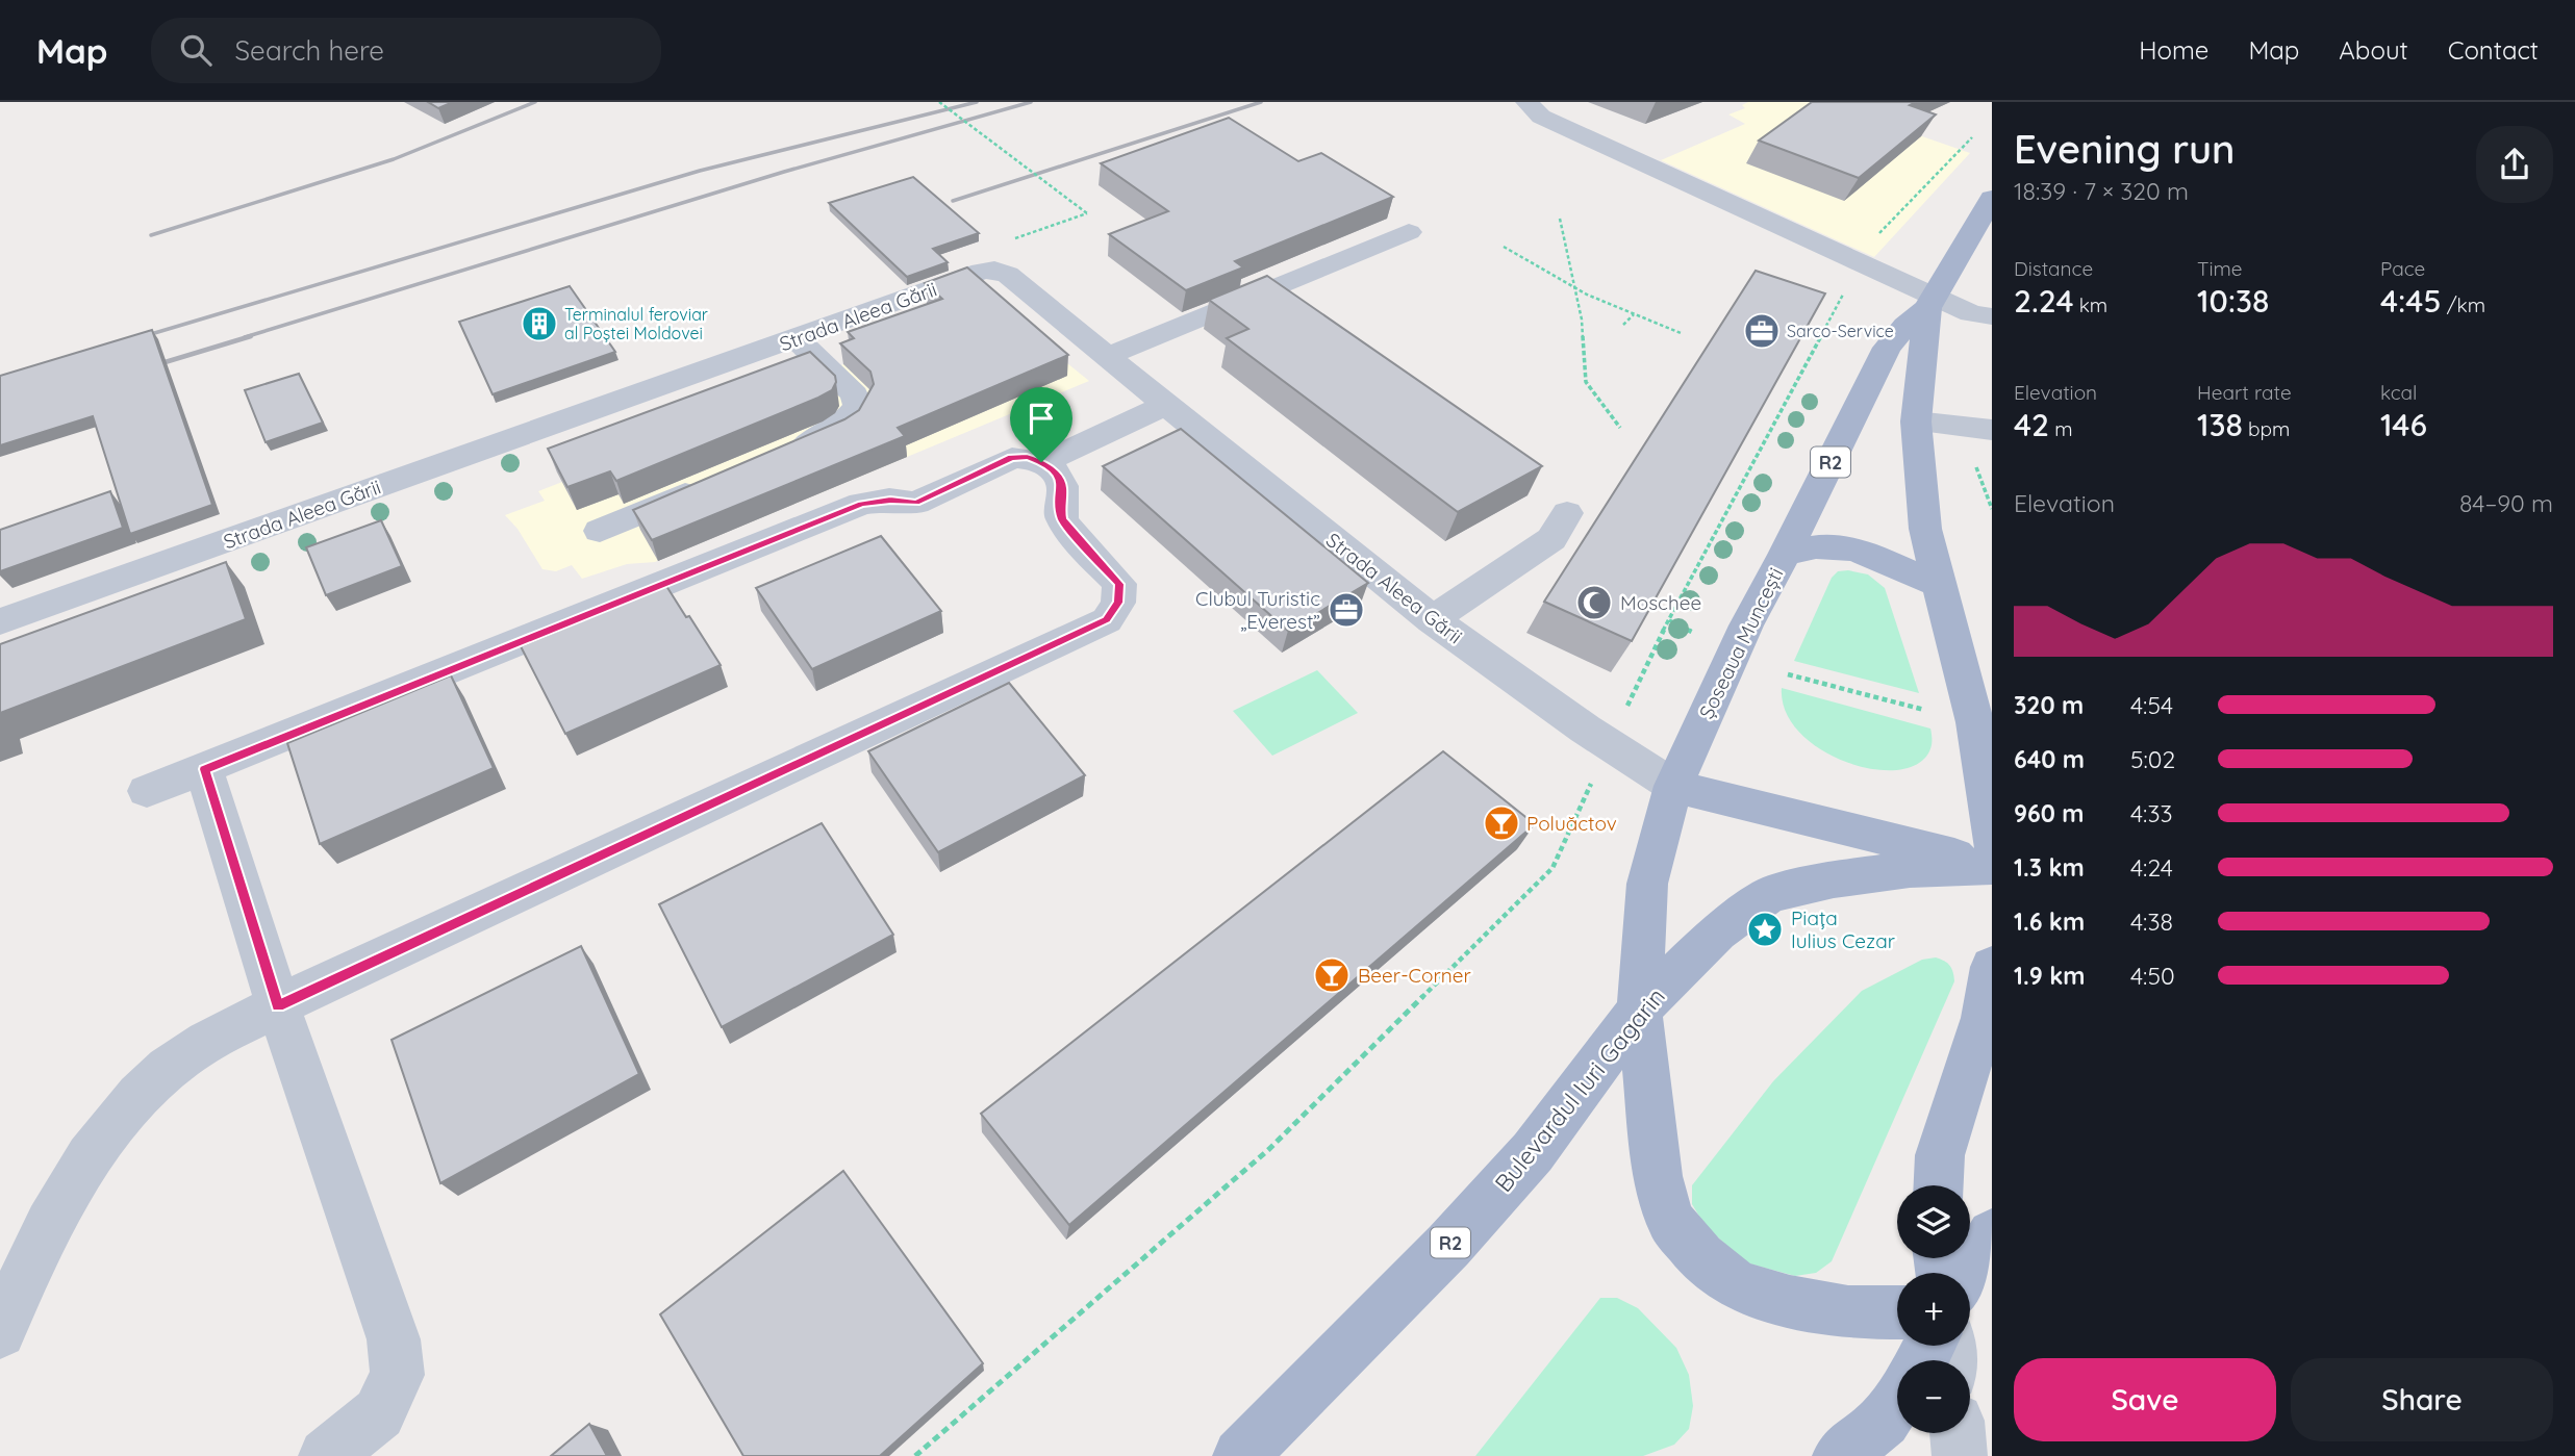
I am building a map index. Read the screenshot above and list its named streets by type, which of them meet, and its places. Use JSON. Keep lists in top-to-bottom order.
{
  "streets": {
    "main road": ["R2", "Șoseaua Muncești", "Bulevardul Iuri Gagarin"],
    "street": ["Strada Aleea Gării"]
  },
  "crossings": [
    ["Strada Aleea Gării", "Șoseaua Muncești"],
    ["Șoseaua Muncești", "Bulevardul Iuri Gagarin"]
  ],
  "places": {
    "building": ["Terminalul feroviar al Poștei Moldovei"],
    "office": ["Sarco-Service", "Clubul Turistic „Everest”"],
    "mosque": ["Moschee"],
    "bar": ["Poluăctov", "Beer-Corner"],
    "place": ["Piața Iulius Cezar"]
  },
  "page": {
    "header": "Map",
    "search": "Search here",
    "nav": [
      "Home",
      "Map",
      "About",
      "Contact"
    ],
    "heading": ["Evening run", "18:39 · 7 × 320 m"],
    "stats": [
      ["Distance", "2.24 km"],
      ["Time", "10:38"],
      ["Pace", "4:45 /km"],
      ["Elevation", "42 m"],
      ["Heart rate", "138 bpm"],
      ["kcal", "146"]
    ],
    "chart": ["Elevation", "84–90 m"],
    "list": [
      {
        "name": "320 m",
        "note": "4:54"
      },
      {
        "name": "640 m",
        "note": "5:02"
      },
      {
        "name": "960 m",
        "note": "4:33"
      },
      {
        "name": "1.3 km",
        "note": "4:24"
      },
      {
        "name": "1.6 km",
        "note": "4:38"
      },
      {
        "name": "1.9 km",
        "note": "4:50"
      }
    ],
    "map_buttons": ["+", "−"],
    "buttons": ["Save", "Share"]
  }
}
